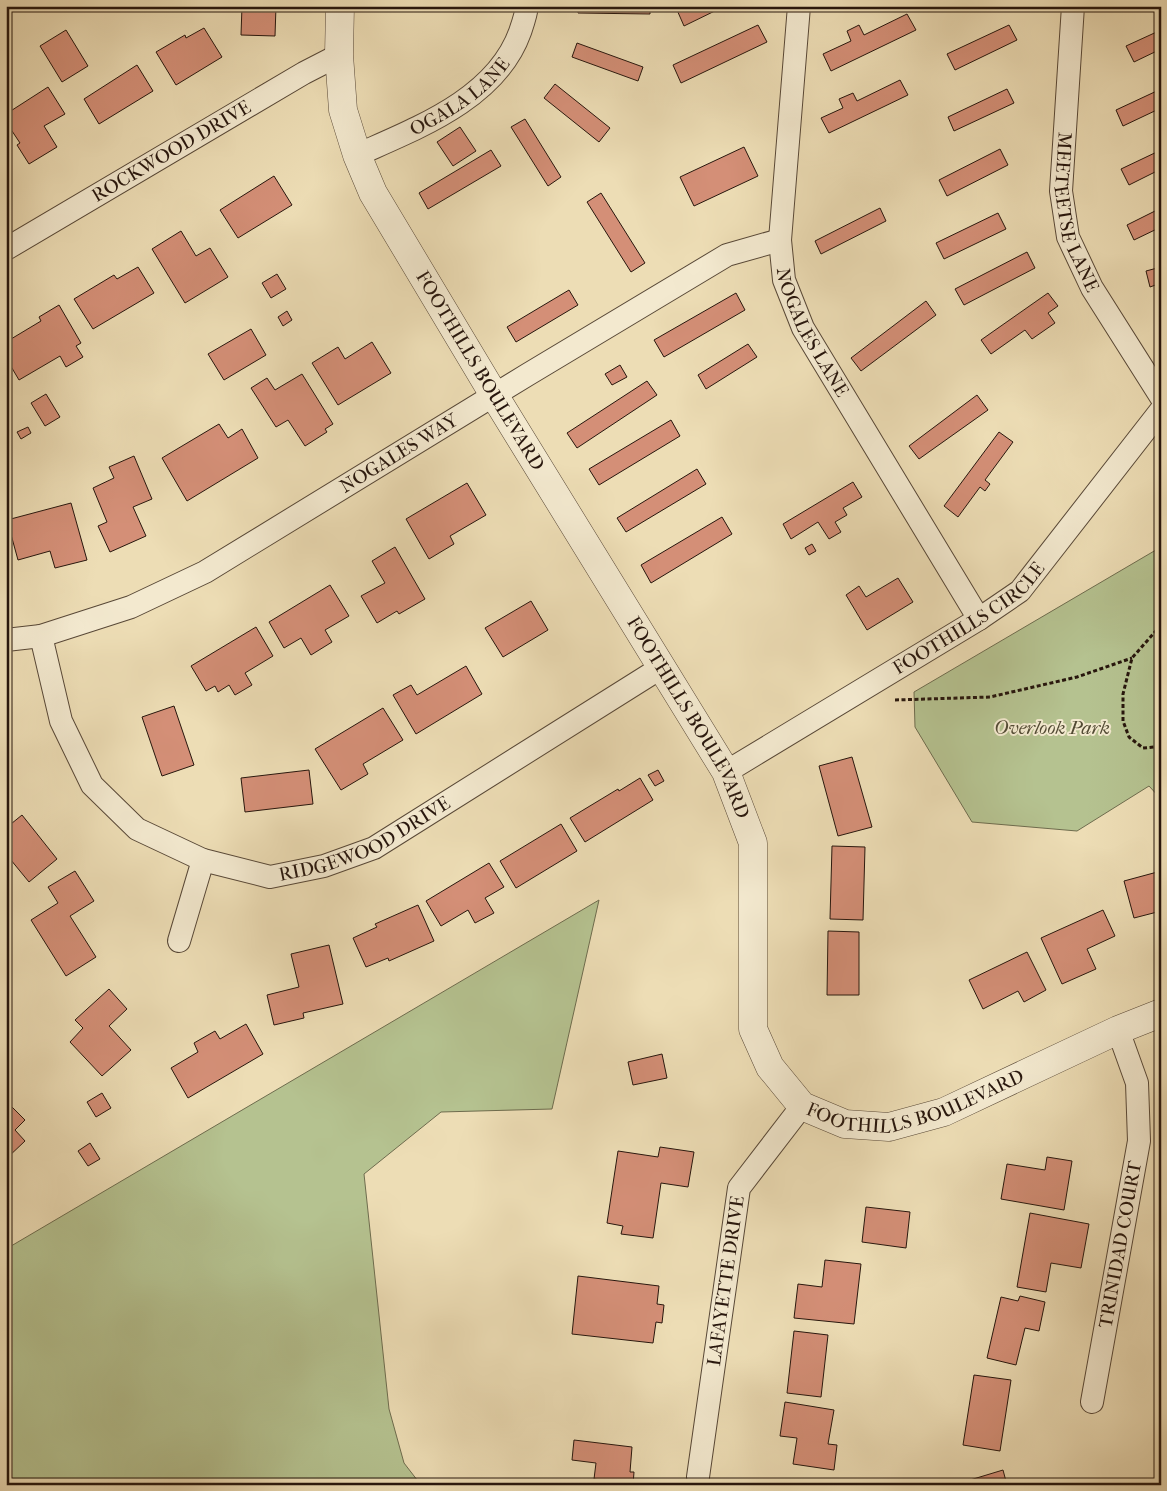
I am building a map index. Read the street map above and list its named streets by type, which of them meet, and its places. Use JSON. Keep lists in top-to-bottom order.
{
  "streets": {
    "street": [
      "OGALA LANE",
      "ROCKWOOD DRIVE",
      "MEETEETSE LANE",
      "NOGALES LANE",
      "FOOTHILLS BOULEVARD",
      "NOGALES WAY",
      "FOOTHILLS CIRCLE",
      "RIDGEWOOD DRIVE",
      "TRINIDAD COURT",
      "LAFAYETTE DRIVE"
    ]
  },
  "crossings": [
    ["OGALA LANE", "FOOTHILLS BOULEVARD"],
    ["ROCKWOOD DRIVE", "FOOTHILLS BOULEVARD"],
    ["NOGALES LANE", "NOGALES WAY"],
    ["NOGALES LANE", "FOOTHILLS CIRCLE"],
    ["FOOTHILLS BOULEVARD", "NOGALES WAY"],
    ["FOOTHILLS BOULEVARD", "FOOTHILLS CIRCLE"],
    ["FOOTHILLS BOULEVARD", "RIDGEWOOD DRIVE"],
    ["FOOTHILLS BOULEVARD", "TRINIDAD COURT"],
    ["FOOTHILLS BOULEVARD", "LAFAYETTE DRIVE"],
    ["NOGALES WAY", "RIDGEWOOD DRIVE"]
  ],
  "parks": ["Overlook Park"]
}
